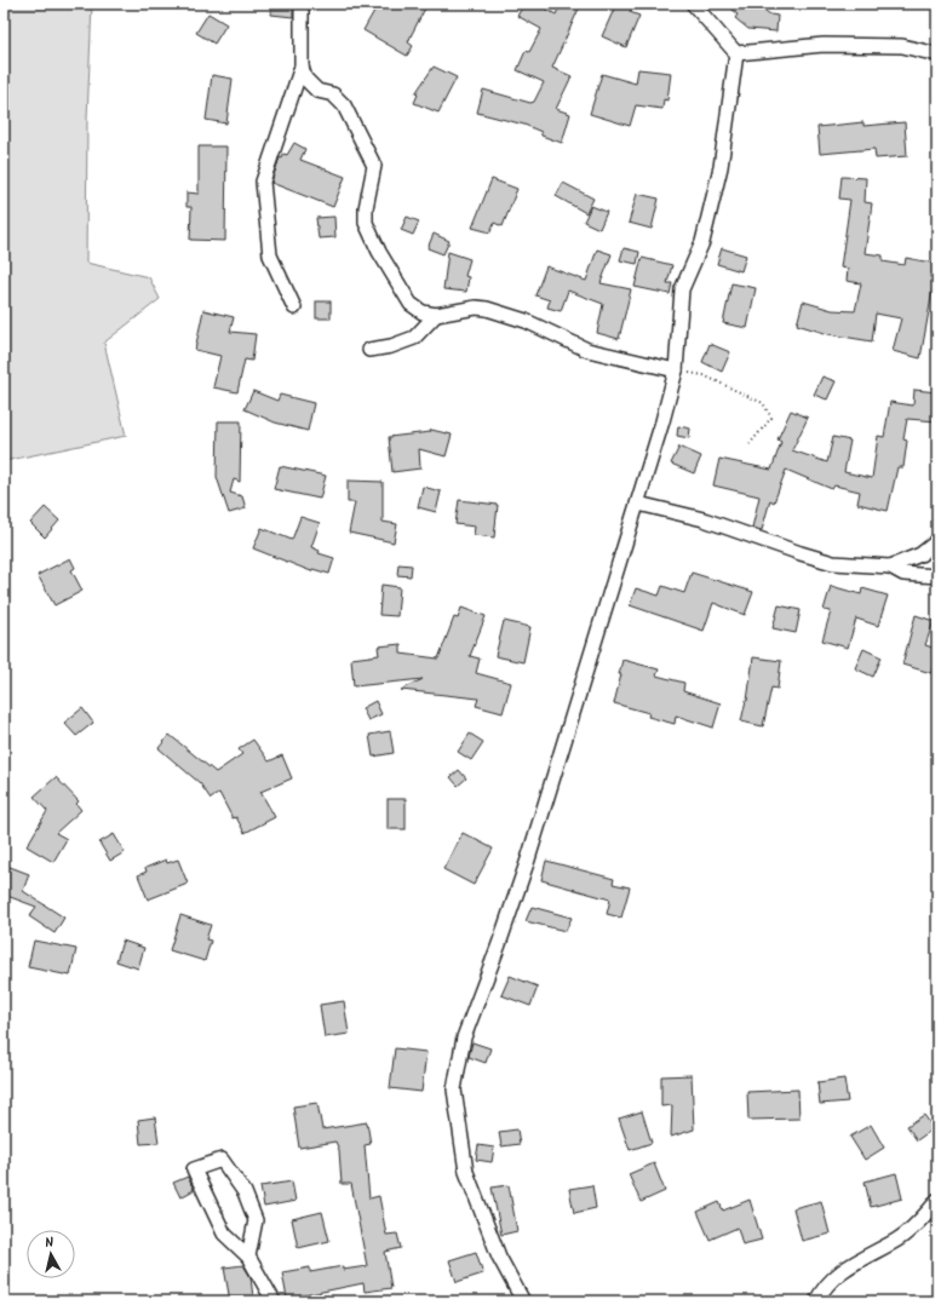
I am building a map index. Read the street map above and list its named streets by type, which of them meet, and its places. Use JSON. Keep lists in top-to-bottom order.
{
  "north": "top"
}
